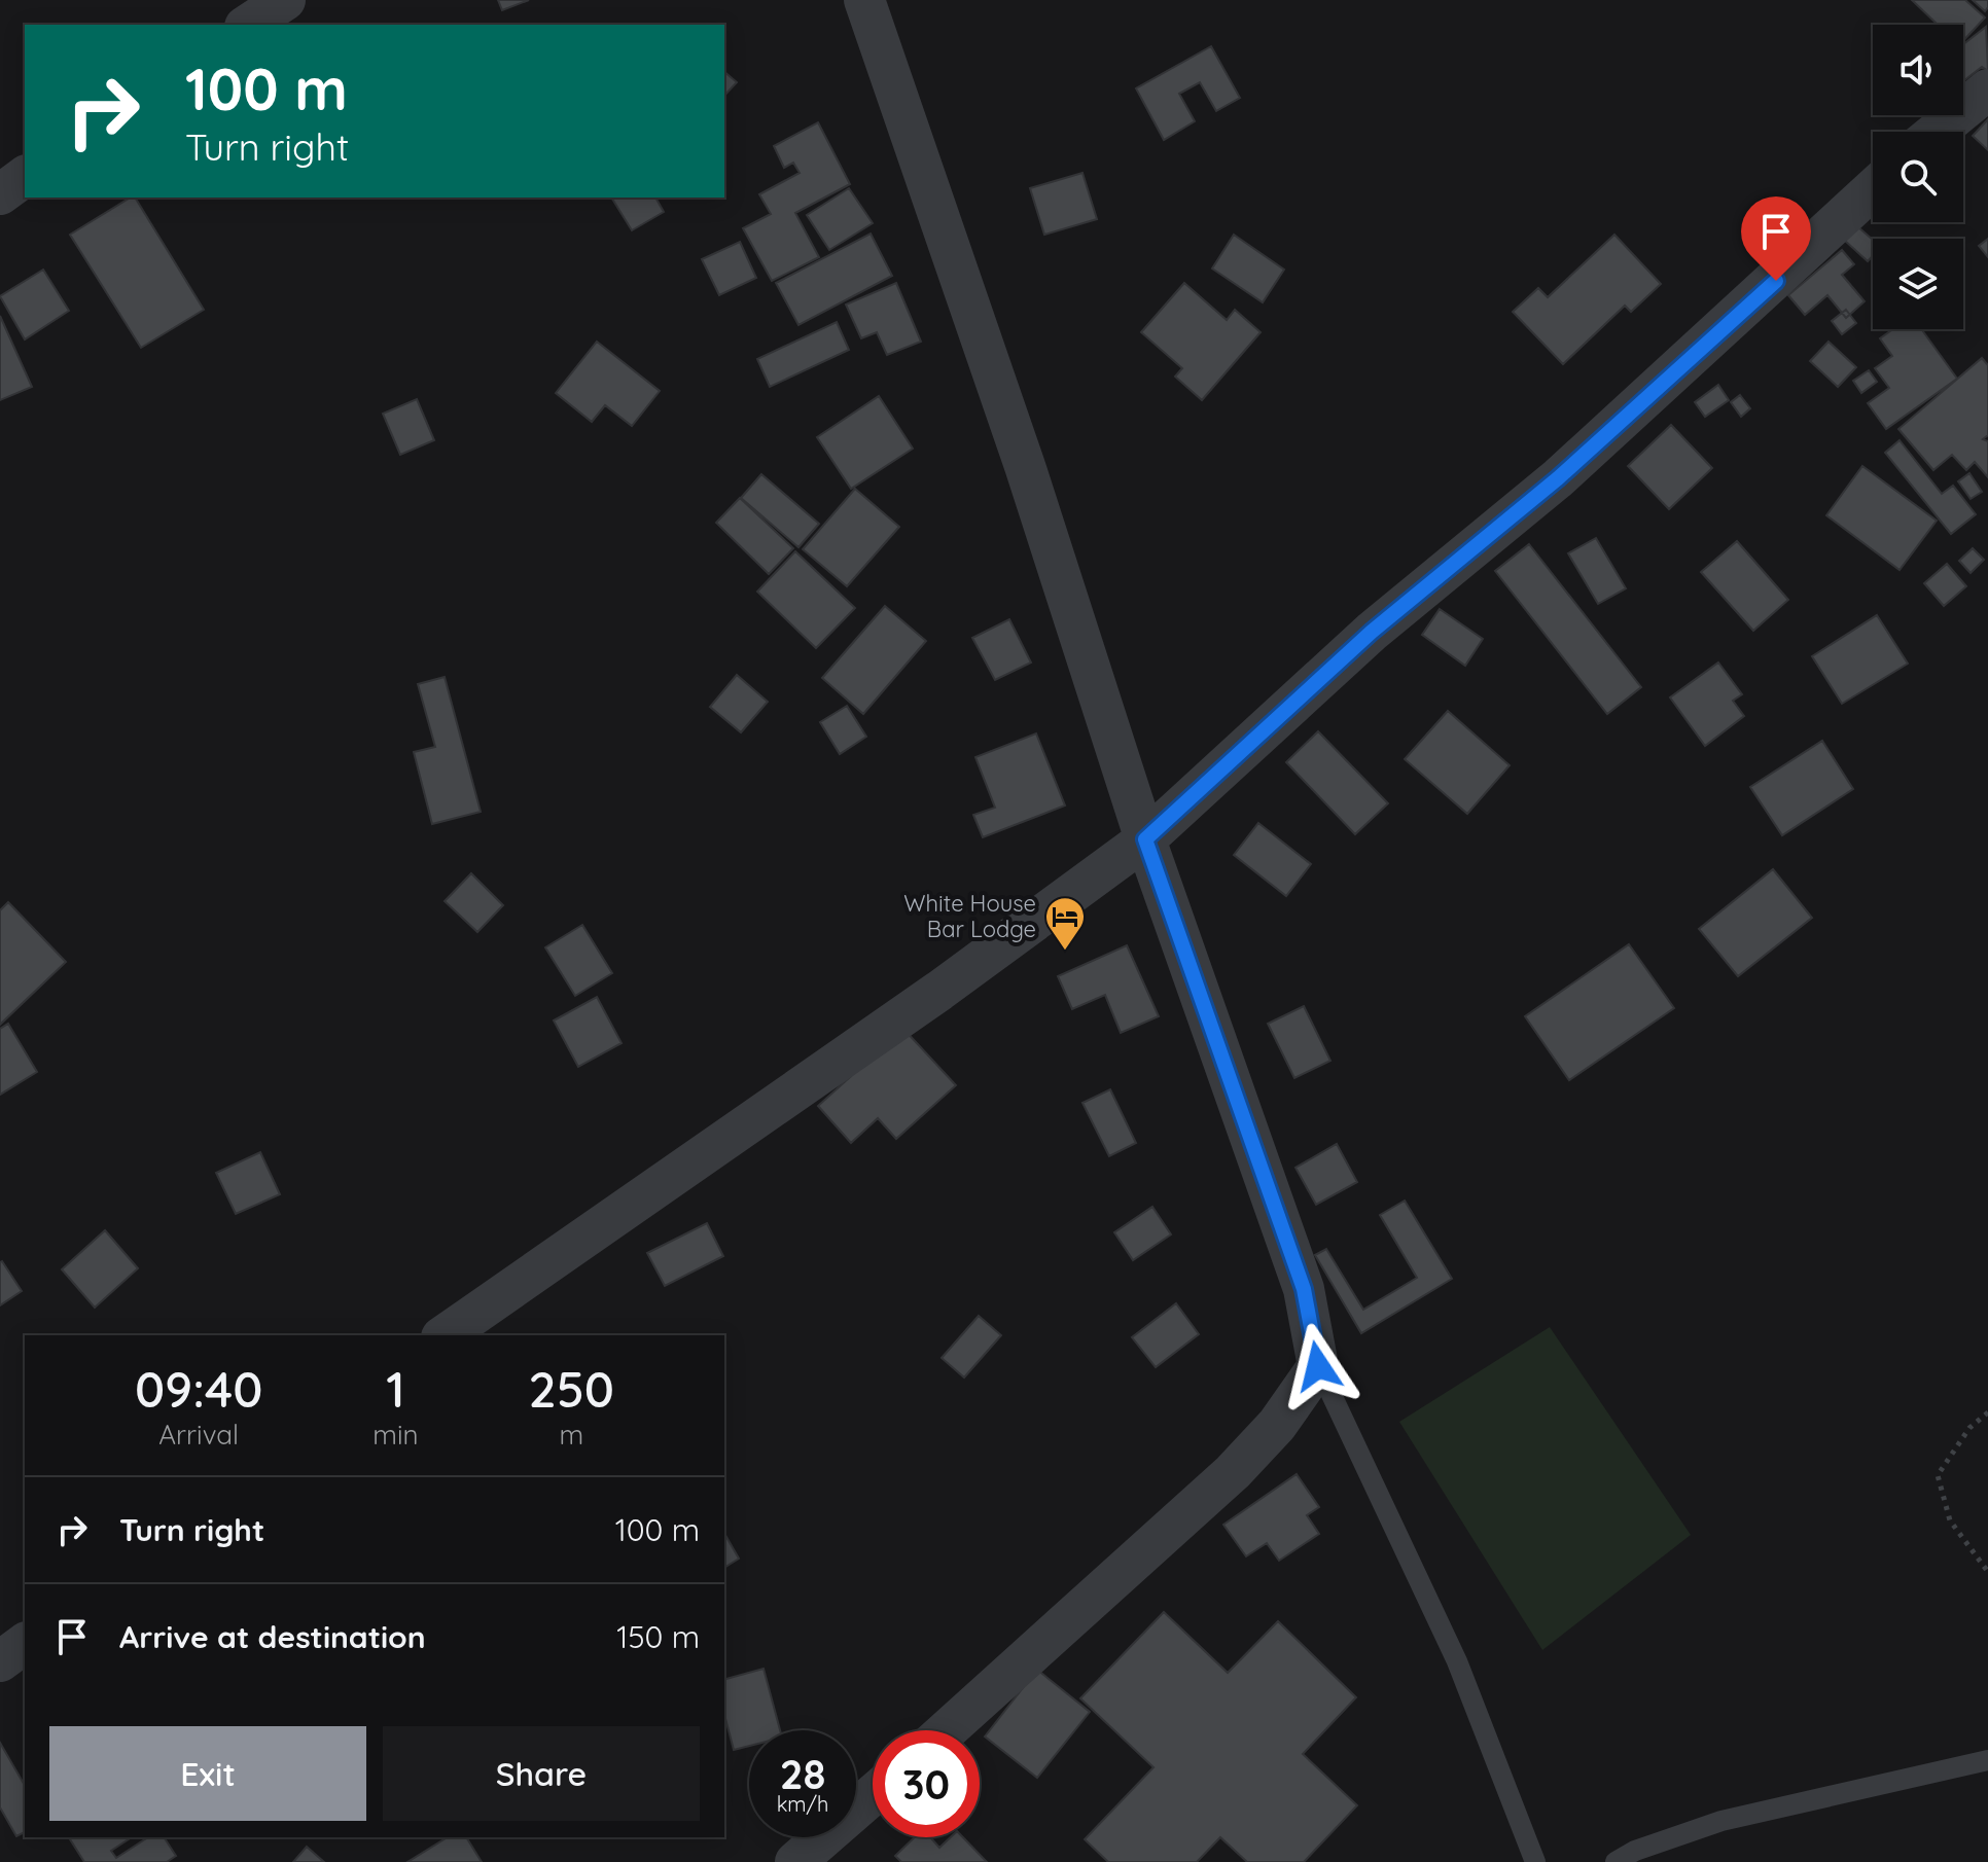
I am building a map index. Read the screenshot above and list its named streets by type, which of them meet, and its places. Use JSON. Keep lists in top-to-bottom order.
{
  "places": {
    "hotel": ["White House Bar Lodge"]
  },
  "page": {
    "turn": ["100 m", "Turn right"],
    "eta": [
      "09:40",
      "Arrival",
      "1",
      "min",
      "250",
      "m"
    ],
    "list": [
      {
        "name": "Turn right",
        "value": "100 m"
      },
      {
        "name": "Arrive at destination",
        "value": "150 m"
      }
    ],
    "buttons": ["Exit", "Share"],
    "speed": "28 km/h",
    "limit": "30"
  }
}
